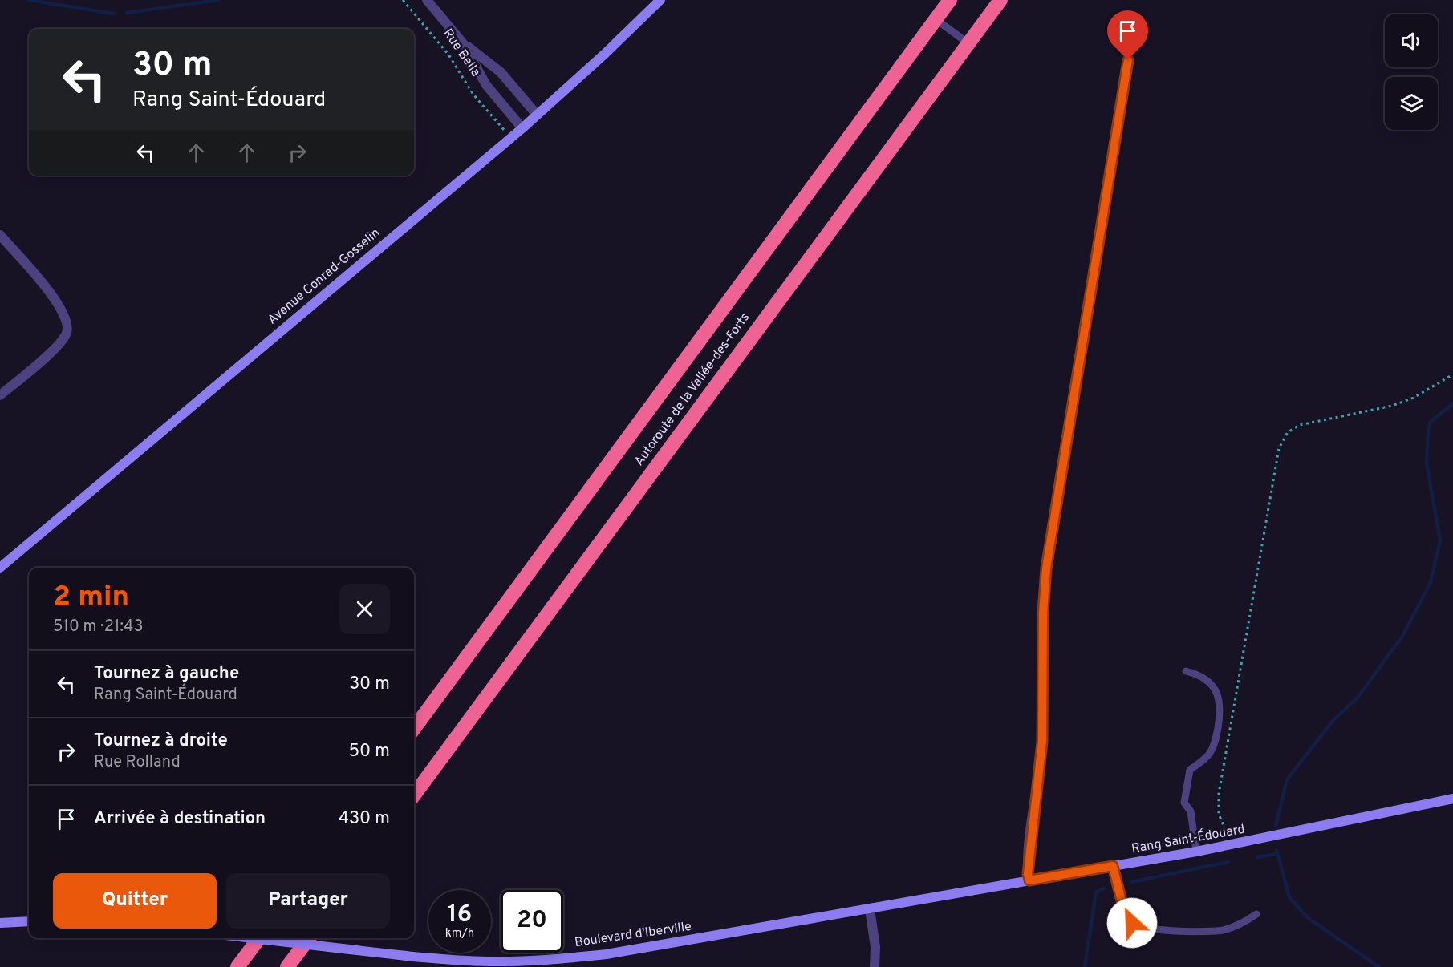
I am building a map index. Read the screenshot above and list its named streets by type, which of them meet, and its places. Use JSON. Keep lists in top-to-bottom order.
{
  "streets": {
    "highway": ["Autoroute de la Vallée-des-Forts"],
    "street": [
      "Rue Bella",
      "Avenue Conrad-Gosselin",
      "Rang Saint-Édouard",
      "Boulevard d'Iberville"
    ]
  },
  "crossings": [
    ["Rue Bella", "Avenue Conrad-Gosselin"],
    ["Rang Saint-Édouard", "Boulevard d'Iberville"]
  ],
  "page": {
    "turn": ["30 m", "Rang Saint-Édouard"],
    "heading": ["2 min", "510 m · 21:43"],
    "list": [
      {
        "name": "Tournez à gauche",
        "note": "Rang Saint-Édouard",
        "value": "30 m"
      },
      {
        "name": "Tournez à droite",
        "note": "Rue Rolland",
        "value": "50 m"
      },
      {
        "name": "Arrivée à destination",
        "value": "430 m"
      }
    ],
    "buttons": ["Quitter", "Partager"],
    "speed": "16 km/h",
    "limit": "20"
  }
}
